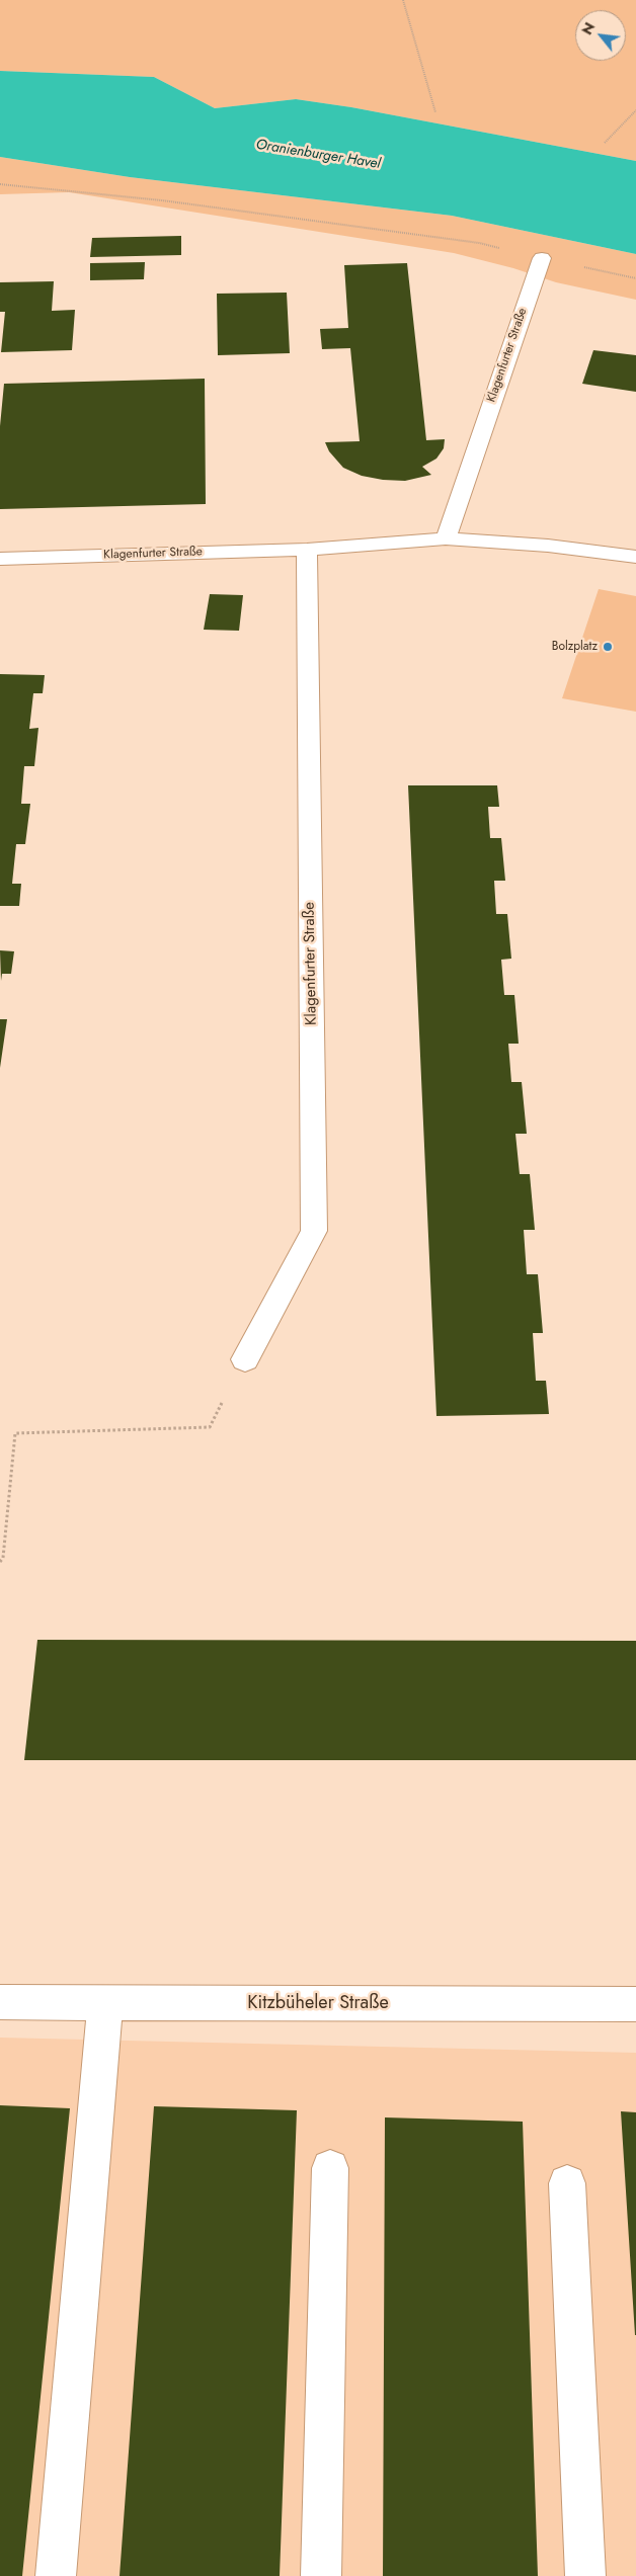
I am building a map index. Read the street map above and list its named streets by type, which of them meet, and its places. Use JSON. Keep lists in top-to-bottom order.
{
  "streets": {
    "street": ["Klagenfurter Straße", "Kitzbüheler Straße"]
  },
  "water": ["Oranienburger Havel"],
  "places": ["Bolzplatz"],
  "north": "top left"
}
